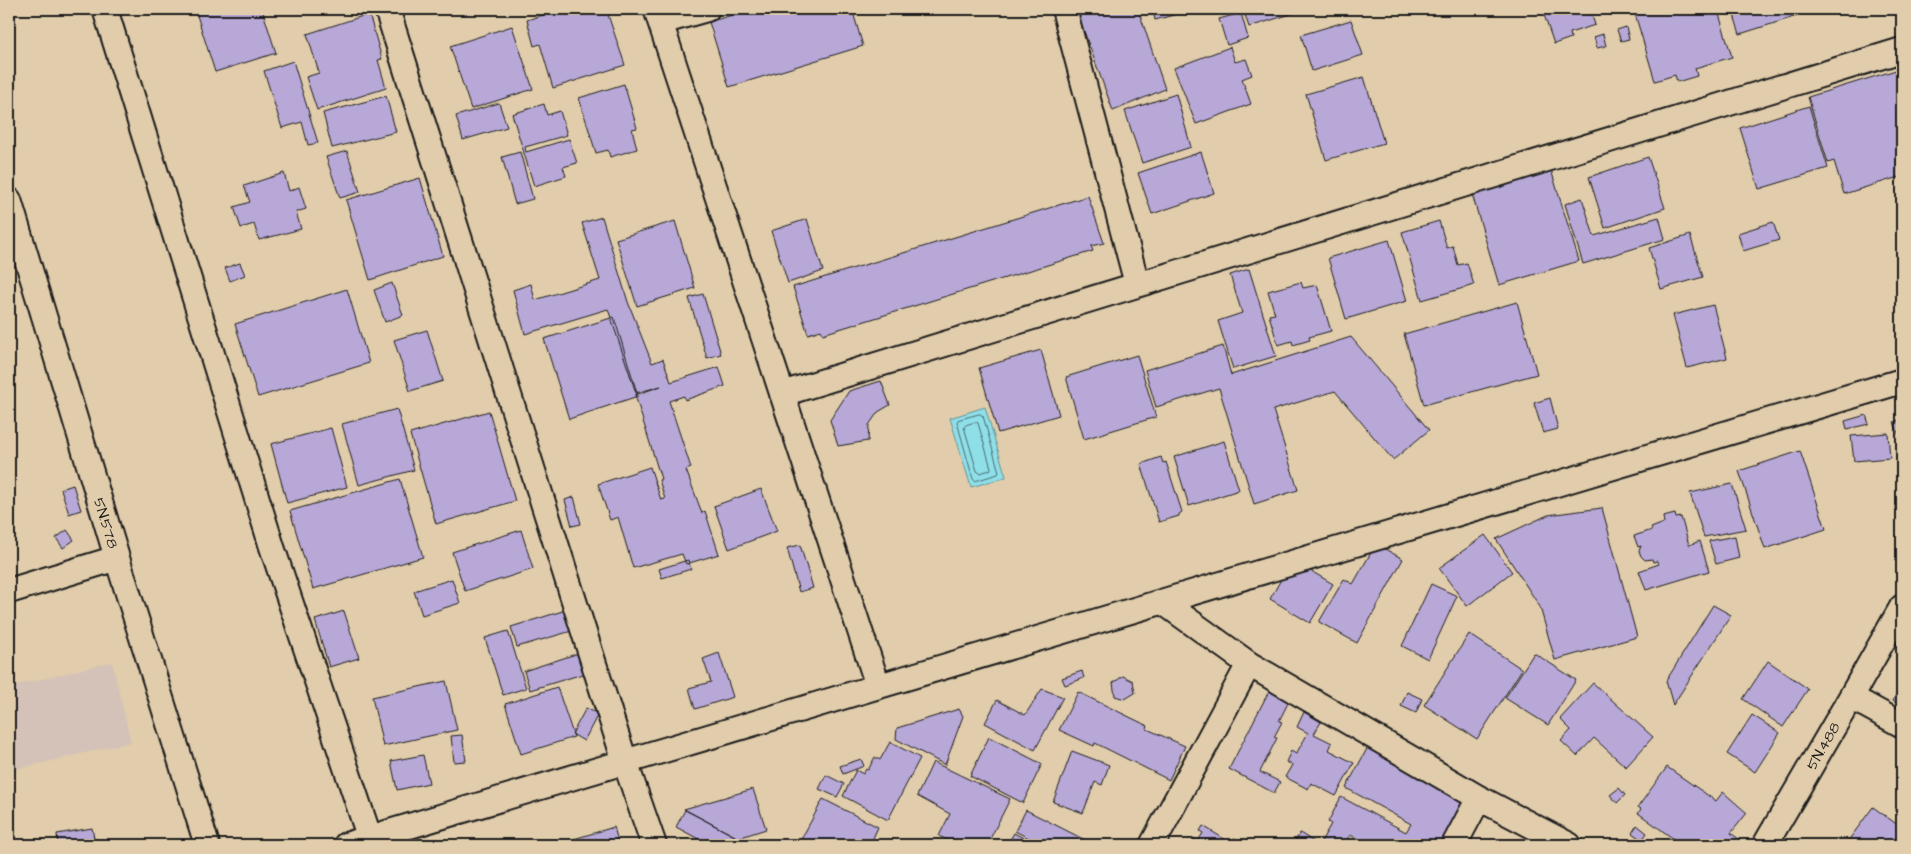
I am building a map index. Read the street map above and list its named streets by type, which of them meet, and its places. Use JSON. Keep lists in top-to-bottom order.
{
  "streets": {
    "street": ["5N.578", "5N.488"]
  }
}
